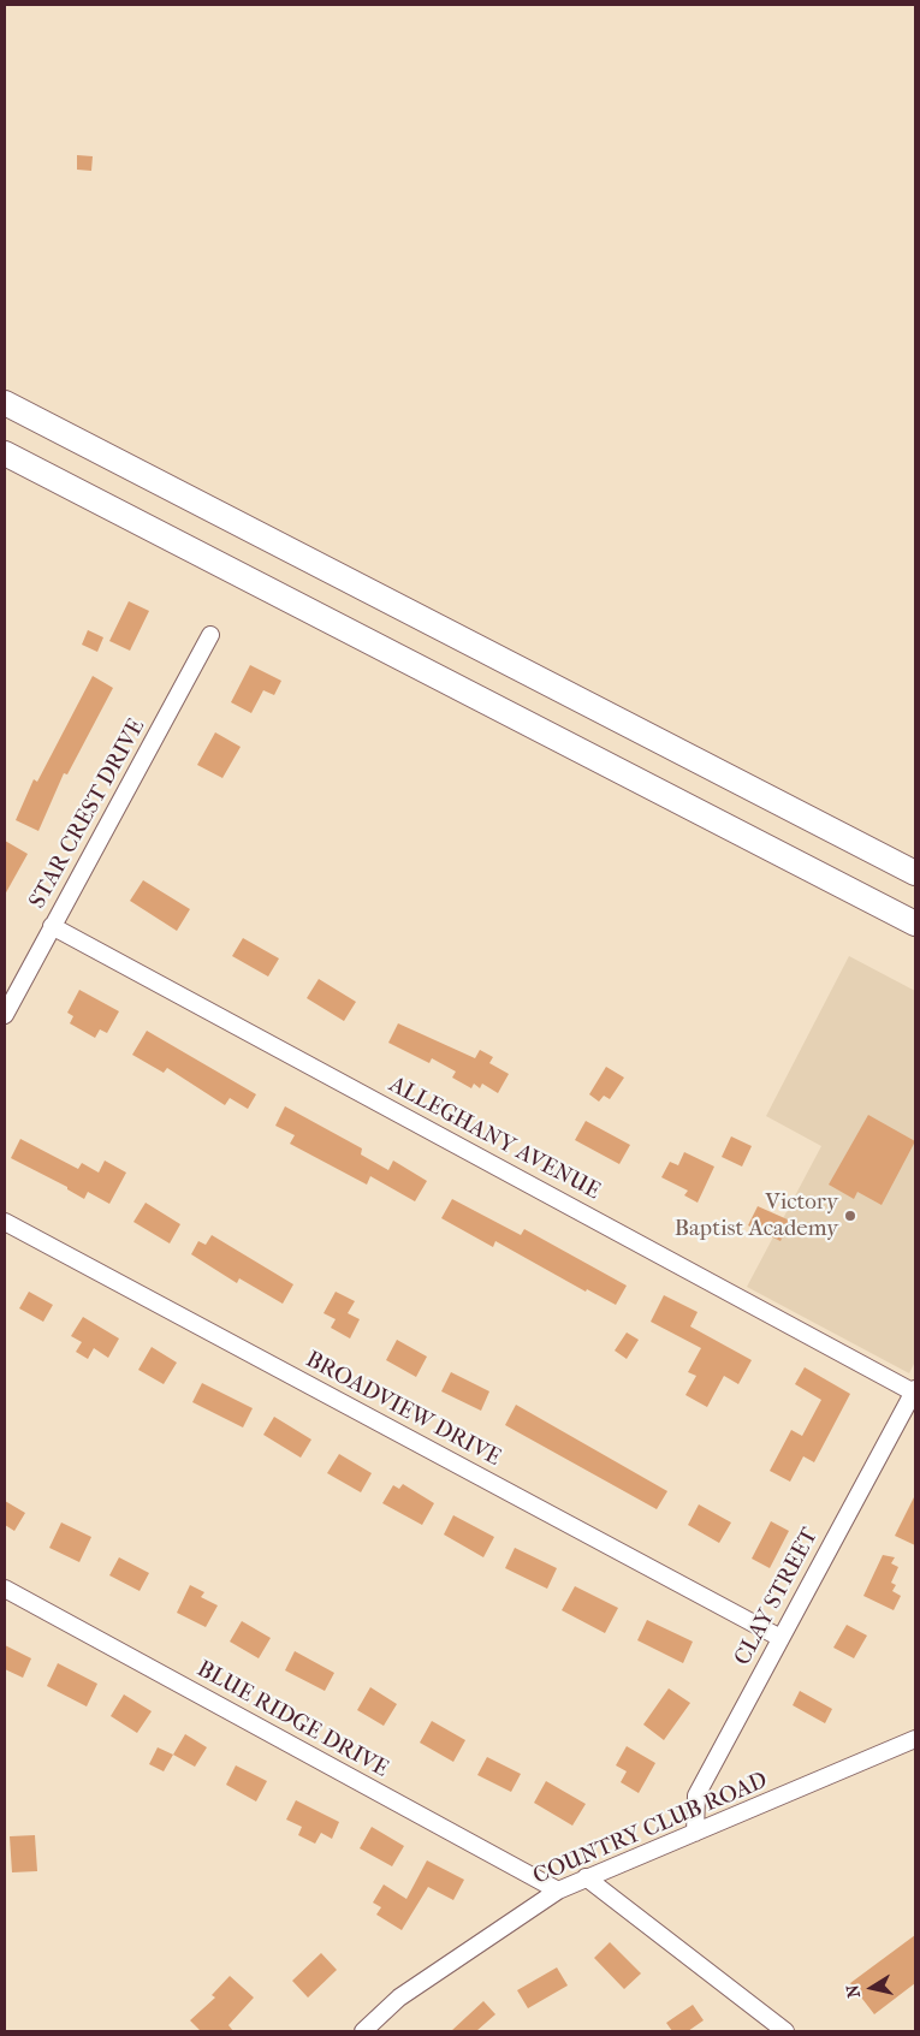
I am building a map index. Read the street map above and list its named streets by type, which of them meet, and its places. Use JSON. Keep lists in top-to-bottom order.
{
  "streets": {
    "street": [
      "STAR CREST DRIVE",
      "ALLEGHANY AVENUE",
      "BROADVIEW DRIVE",
      "CLAY STREET",
      "BLUE RIDGE DRIVE",
      "COUNTRY CLUB ROAD"
    ]
  },
  "crossings": [
    ["STAR CREST DRIVE", "ALLEGHANY AVENUE"],
    ["ALLEGHANY AVENUE", "CLAY STREET"],
    ["BROADVIEW DRIVE", "CLAY STREET"],
    ["CLAY STREET", "COUNTRY CLUB ROAD"],
    ["BLUE RIDGE DRIVE", "COUNTRY CLUB ROAD"]
  ],
  "places": ["Victory Baptist Academy"],
  "north": "left"
}
